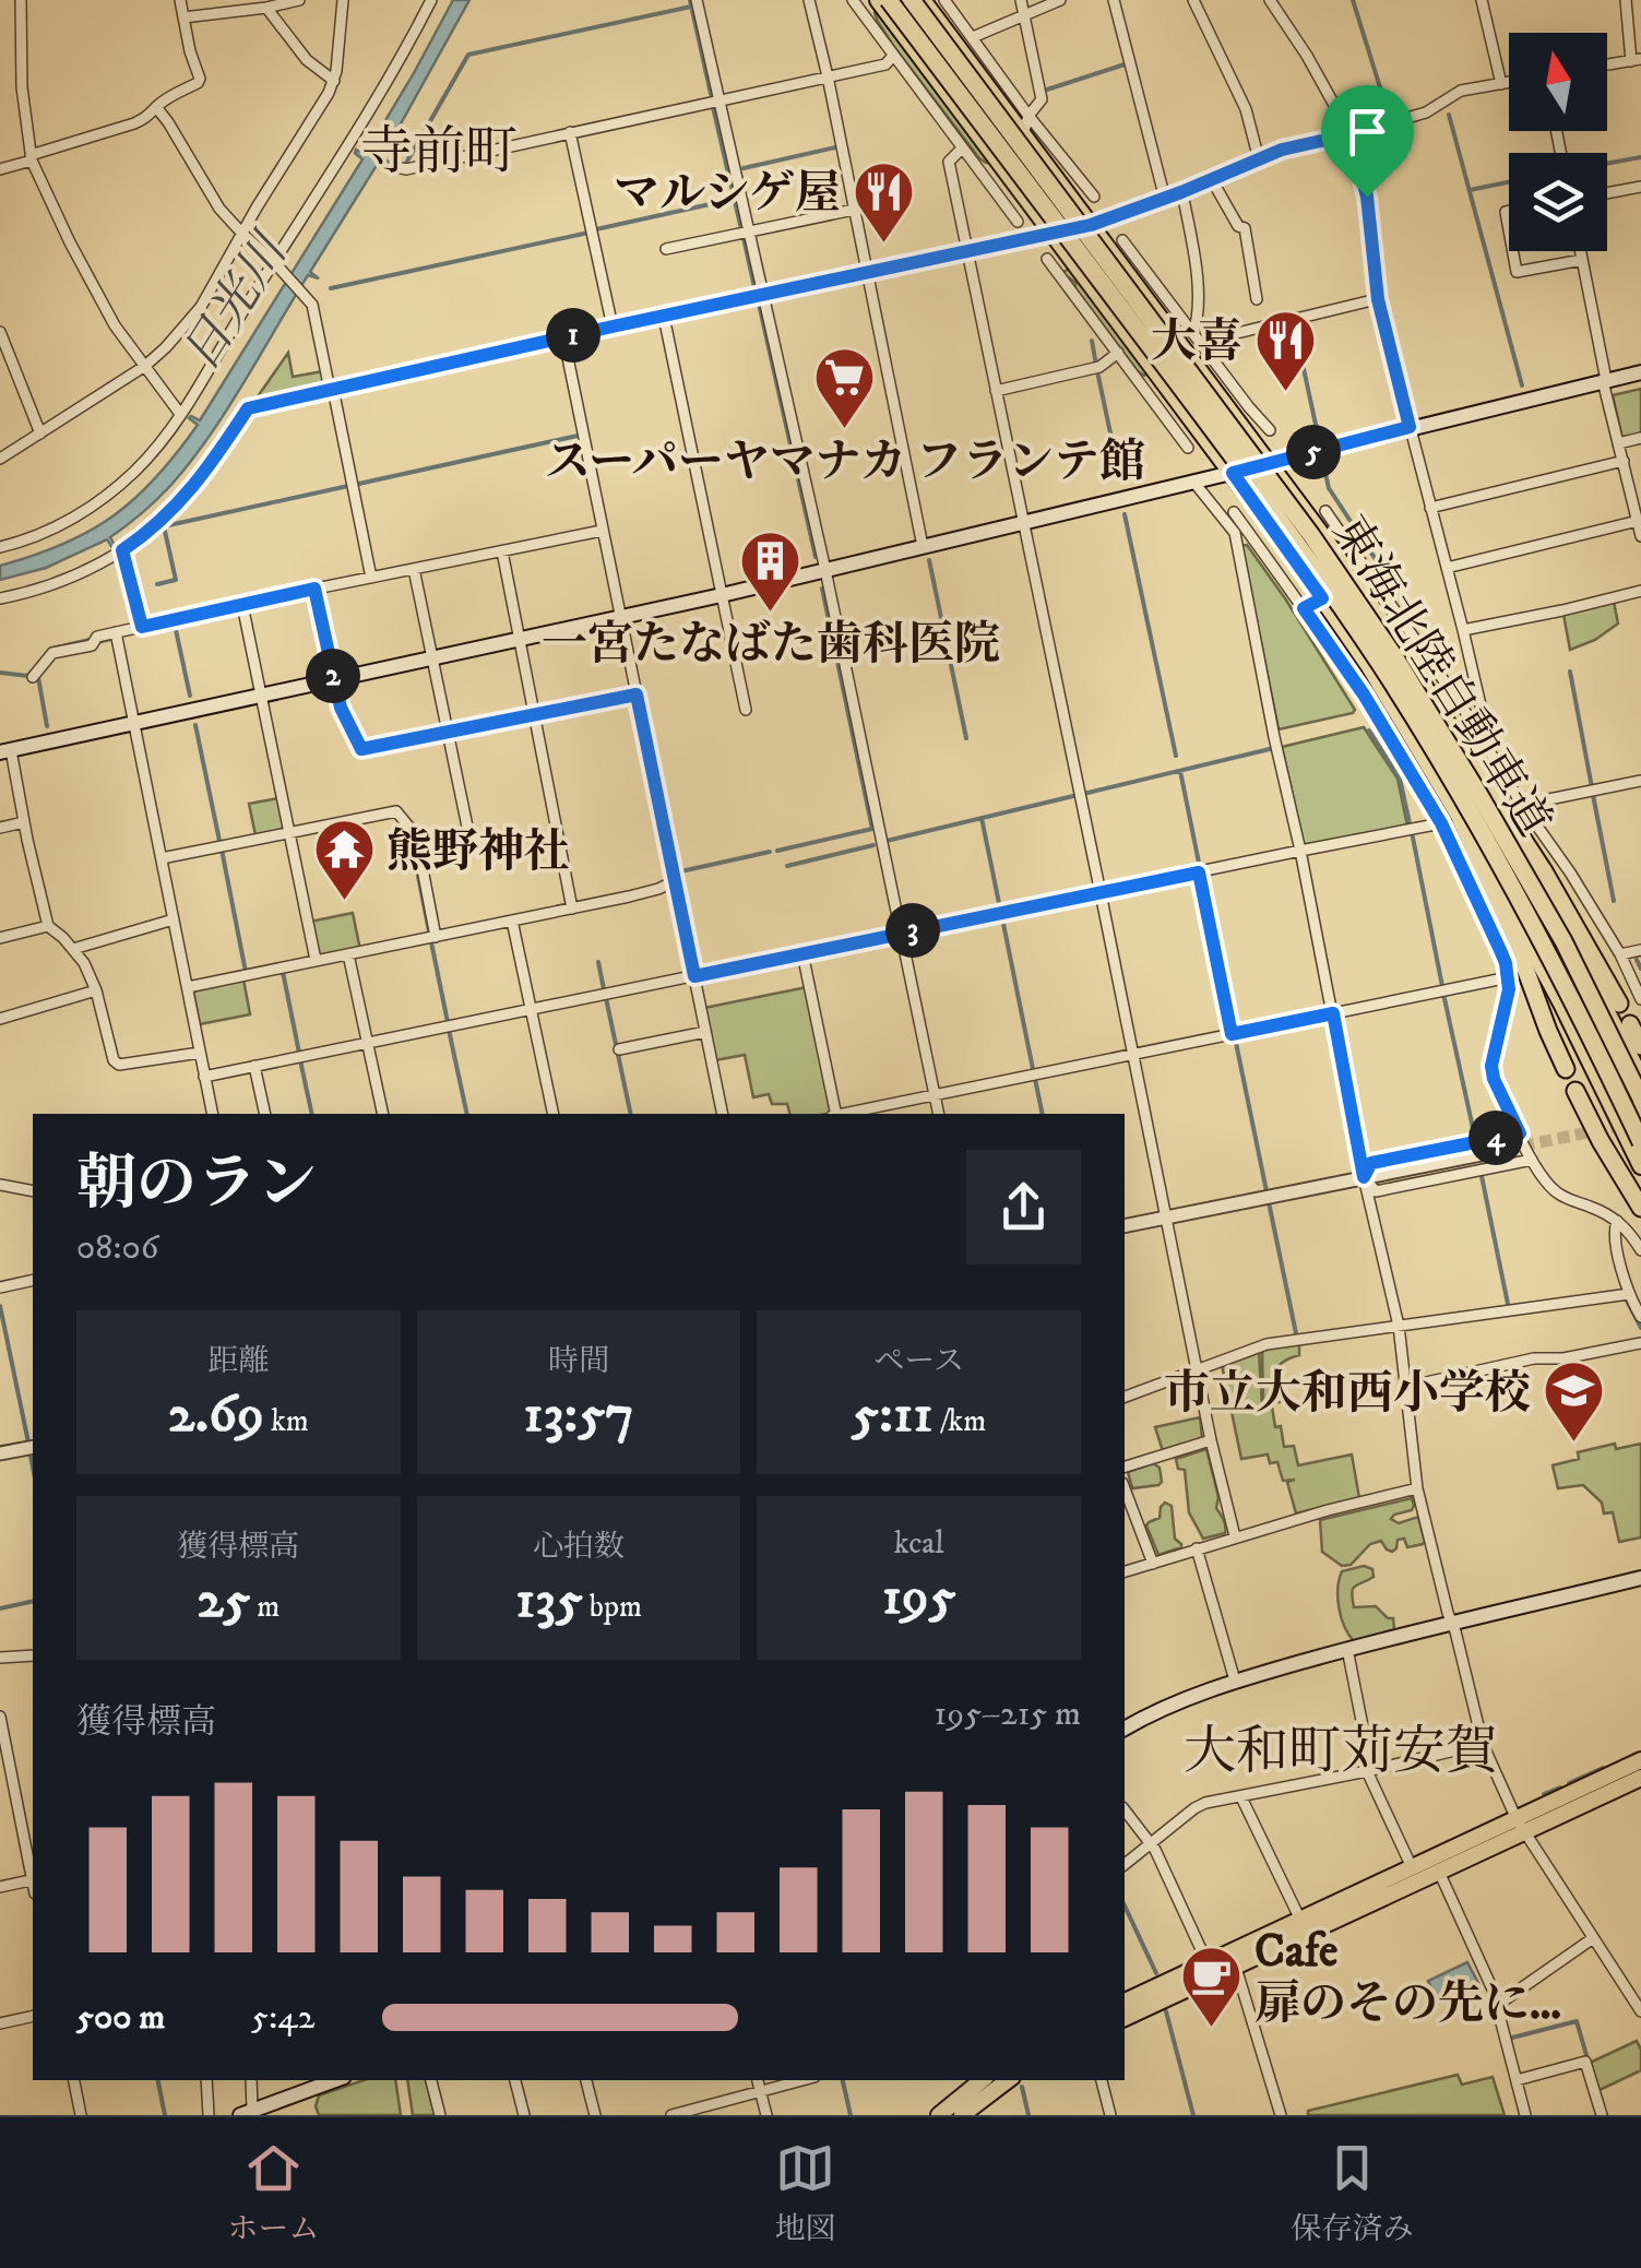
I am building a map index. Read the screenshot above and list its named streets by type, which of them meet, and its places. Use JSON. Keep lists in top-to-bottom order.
{
  "streets": {
    "highway": ["東海北陸自動車道"]
  },
  "districts": ["寺前町", "大和町苅安賀"],
  "water": ["日光川"],
  "places": {
    "restaurant": ["マルシゲ屋", "大喜"],
    "supermarket": ["スーパーヤマナカ フランテ館"],
    "building": ["一宮たなばた歯科医院"],
    "temple": ["熊野神社"],
    "school or university": ["市立大和西小学校"],
    "cafe": ["Cafe 扉のその先に…"]
  },
  "north": "top",
  "page": {
    "pins": [
      "1",
      "5",
      "2",
      "3",
      "4"
    ],
    "heading": ["朝のラン", "08:06"],
    "stats": [
      ["距離", "2.69 km"],
      ["時間", "13:57"],
      ["ペース", "5:11 /km"],
      ["獲得標高", "25 m"],
      ["心拍数", "135 bpm"],
      ["kcal", "195"]
    ],
    "chart": ["獲得標高", "195–215 m"],
    "list": [
      {
        "name": "500 m",
        "note": "5:42"
      }
    ],
    "tabs": ["ホーム", "地図", "保存済み"]
  }
}
